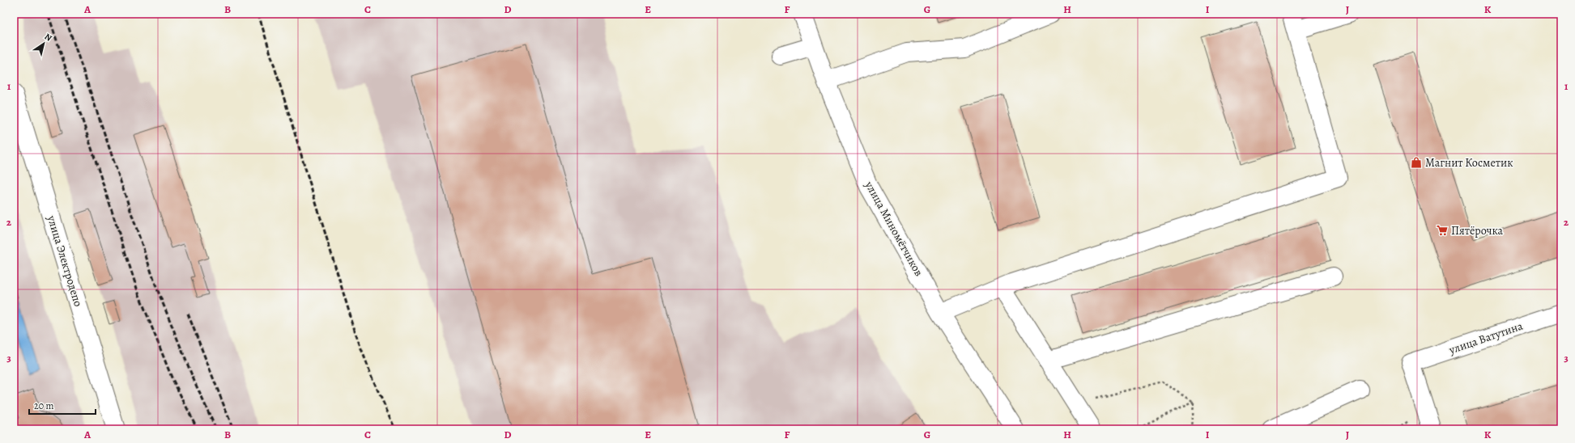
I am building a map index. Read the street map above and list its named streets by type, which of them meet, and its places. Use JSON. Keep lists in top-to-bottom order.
{
  "streets": {
    "street": ["улица Миномётчиков", "улица Электродепо", "улица Ватутина"]
  },
  "places": {
    "shop": ["Магнит Косметик"],
    "supermarket": ["Пятёрочка"]
  },
  "scale_bar": "20 m",
  "north": "top right",
  "grid": {
    "columns": [
      "A",
      "B",
      "C",
      "D",
      "E",
      "F",
      "G",
      "H",
      "I",
      "J",
      "K"
    ],
    "rows": ["1", "2", "3"]
  }
}
